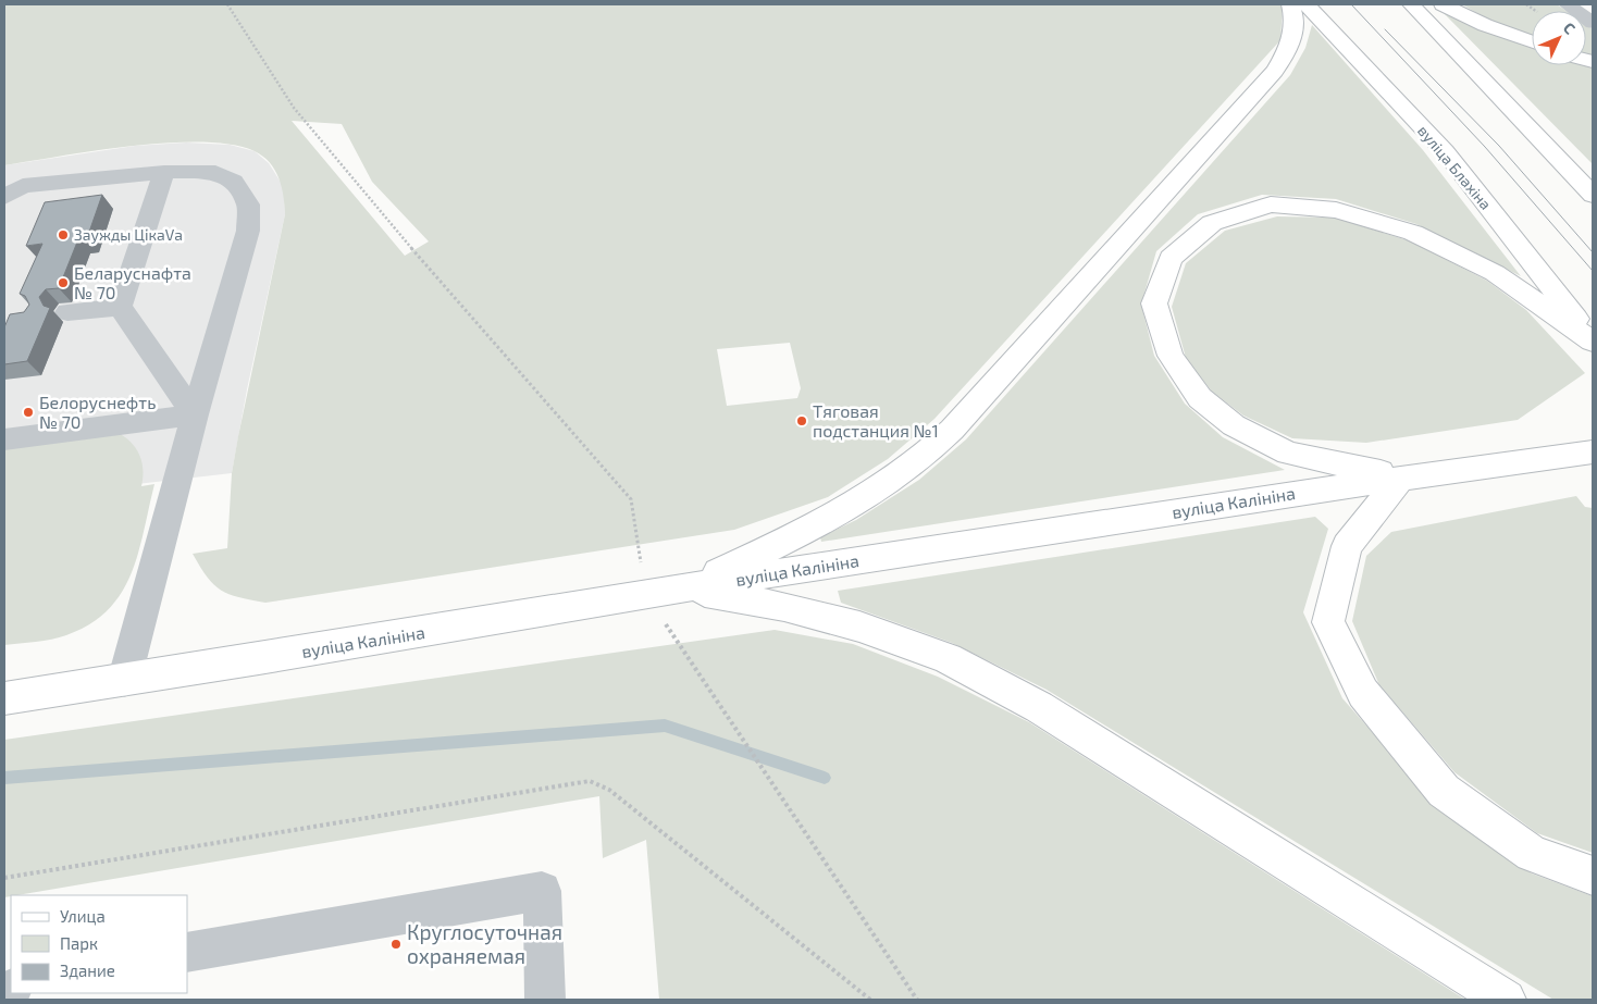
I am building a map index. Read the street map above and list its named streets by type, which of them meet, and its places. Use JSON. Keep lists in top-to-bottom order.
{
  "streets": {
    "main road": ["вуліца Блахіна", "вуліца Калініна"]
  },
  "places": [
    "Заужды ЦікаVа",
    "Беларуснафта № 70",
    "Белоруснефть № 70",
    "Тяговая подстанция №1",
    "Круглосуточная охраняемая"
  ],
  "legend": ["Улица", "Парк", "Здание"],
  "north": "top right"
}
